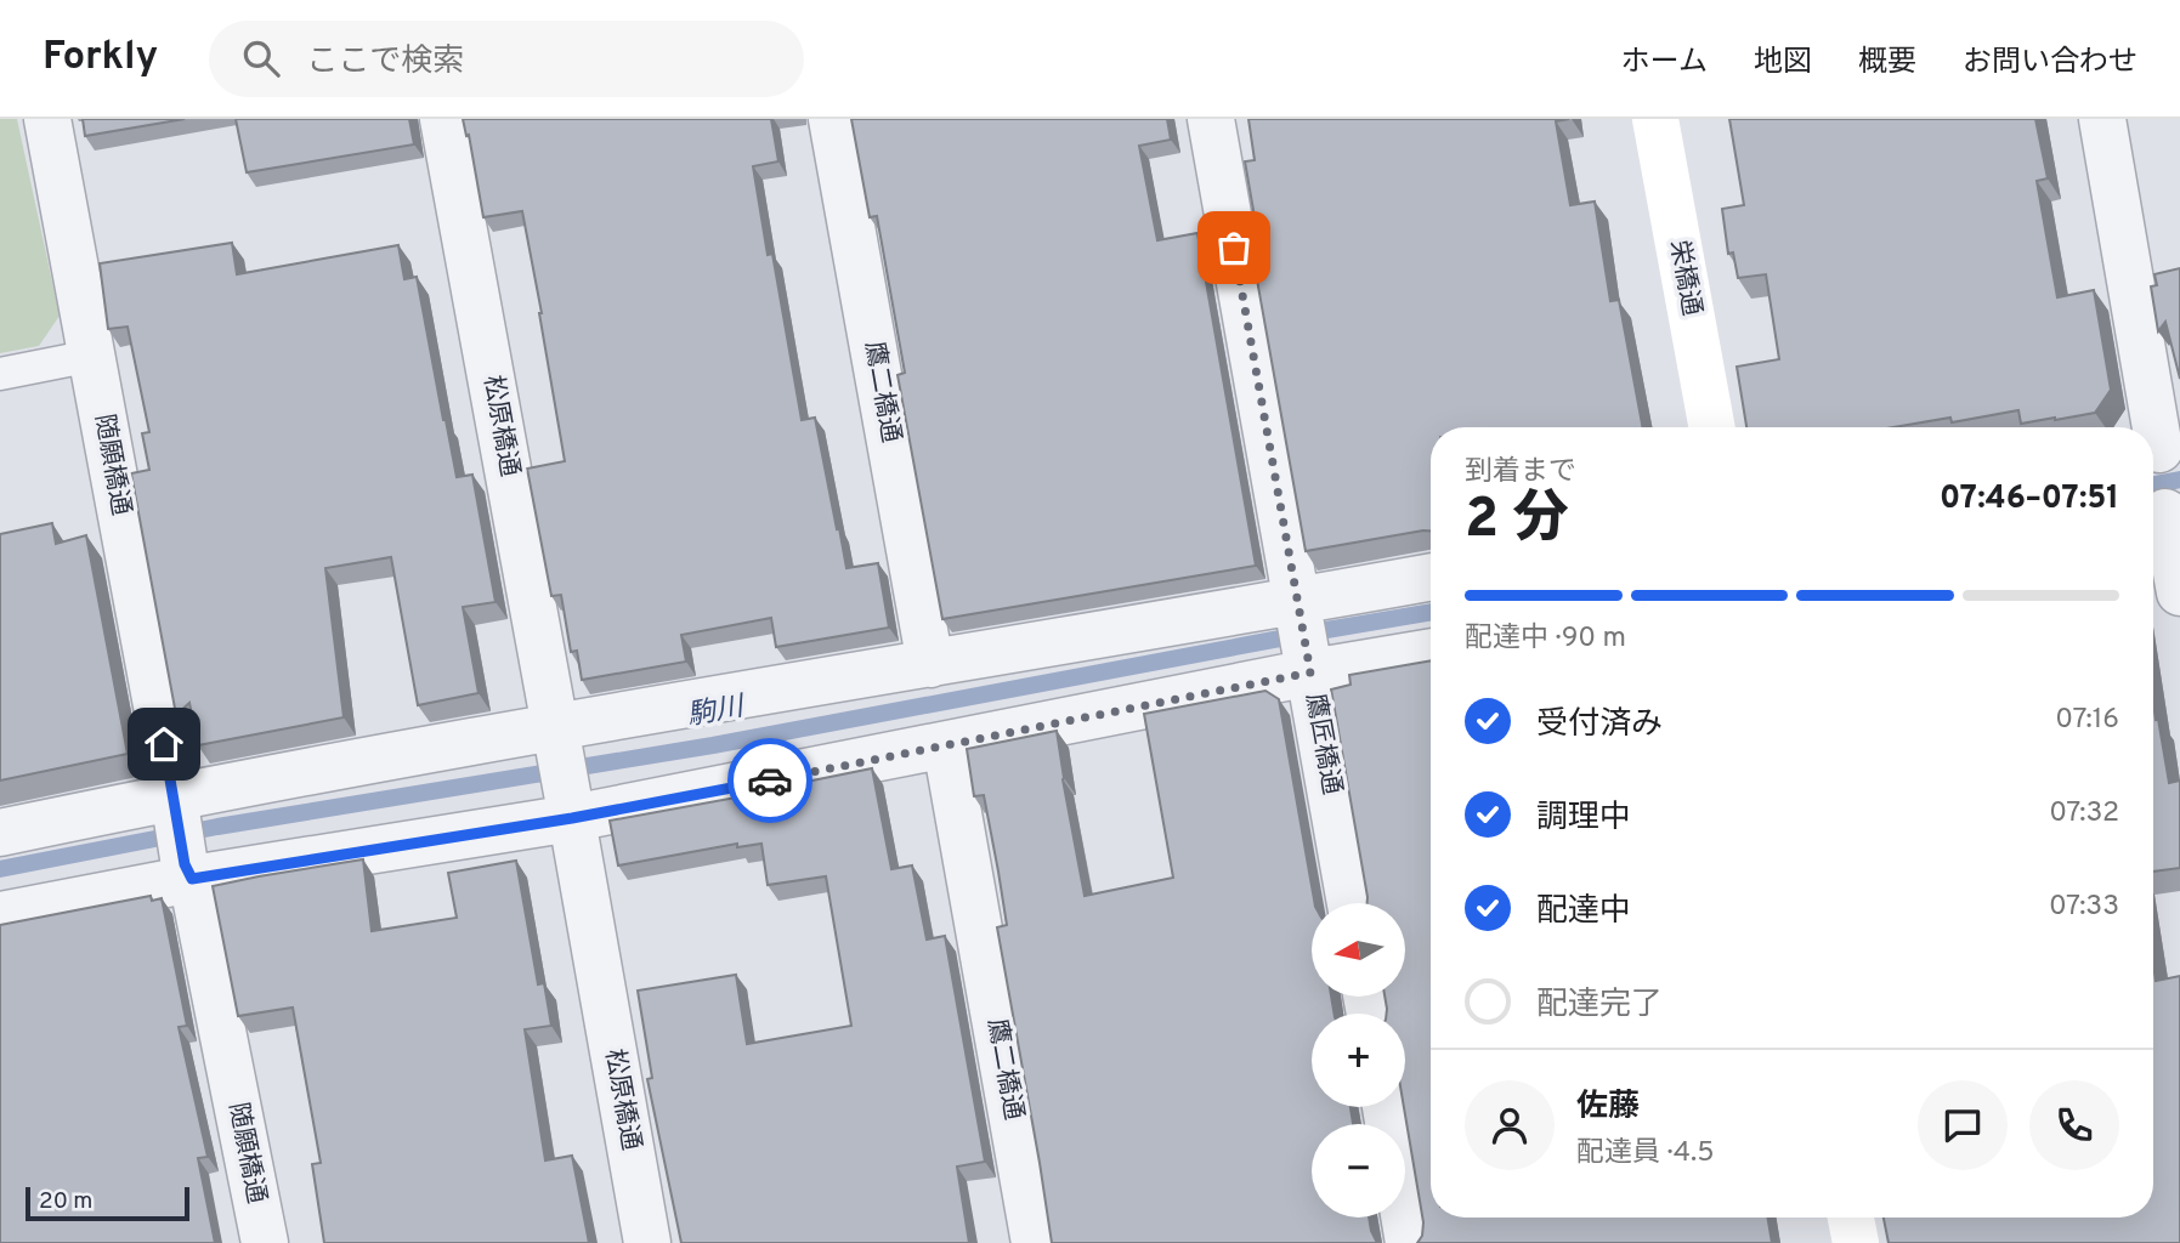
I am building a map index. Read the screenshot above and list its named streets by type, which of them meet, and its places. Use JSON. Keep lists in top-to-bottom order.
{
  "streets": {
    "street": [
      "栄橋通",
      "鷹二橋通",
      "松原橋通",
      "随願橋通",
      "鷹匠橋通"
    ]
  },
  "water": ["駒川"],
  "scale_bar": "20 m",
  "north": "left",
  "page": {
    "header": "Forkly",
    "search": "ここで検索",
    "nav": [
      "ホーム",
      "地図",
      "概要",
      "お問い合わせ"
    ],
    "heading": ["2 分", "到着まで", "07:46–07:51"],
    "panel": ["佐藤", "配達員 · 4.5"],
    "bar": "配達中 · 90 m",
    "list": [
      ["受付済み", "07:16"],
      ["調理中", "07:32"],
      ["配達中", "07:33"],
      "配達完了"
    ],
    "map_buttons": ["+", "−"],
    "scale": "20 m"
  }
}
